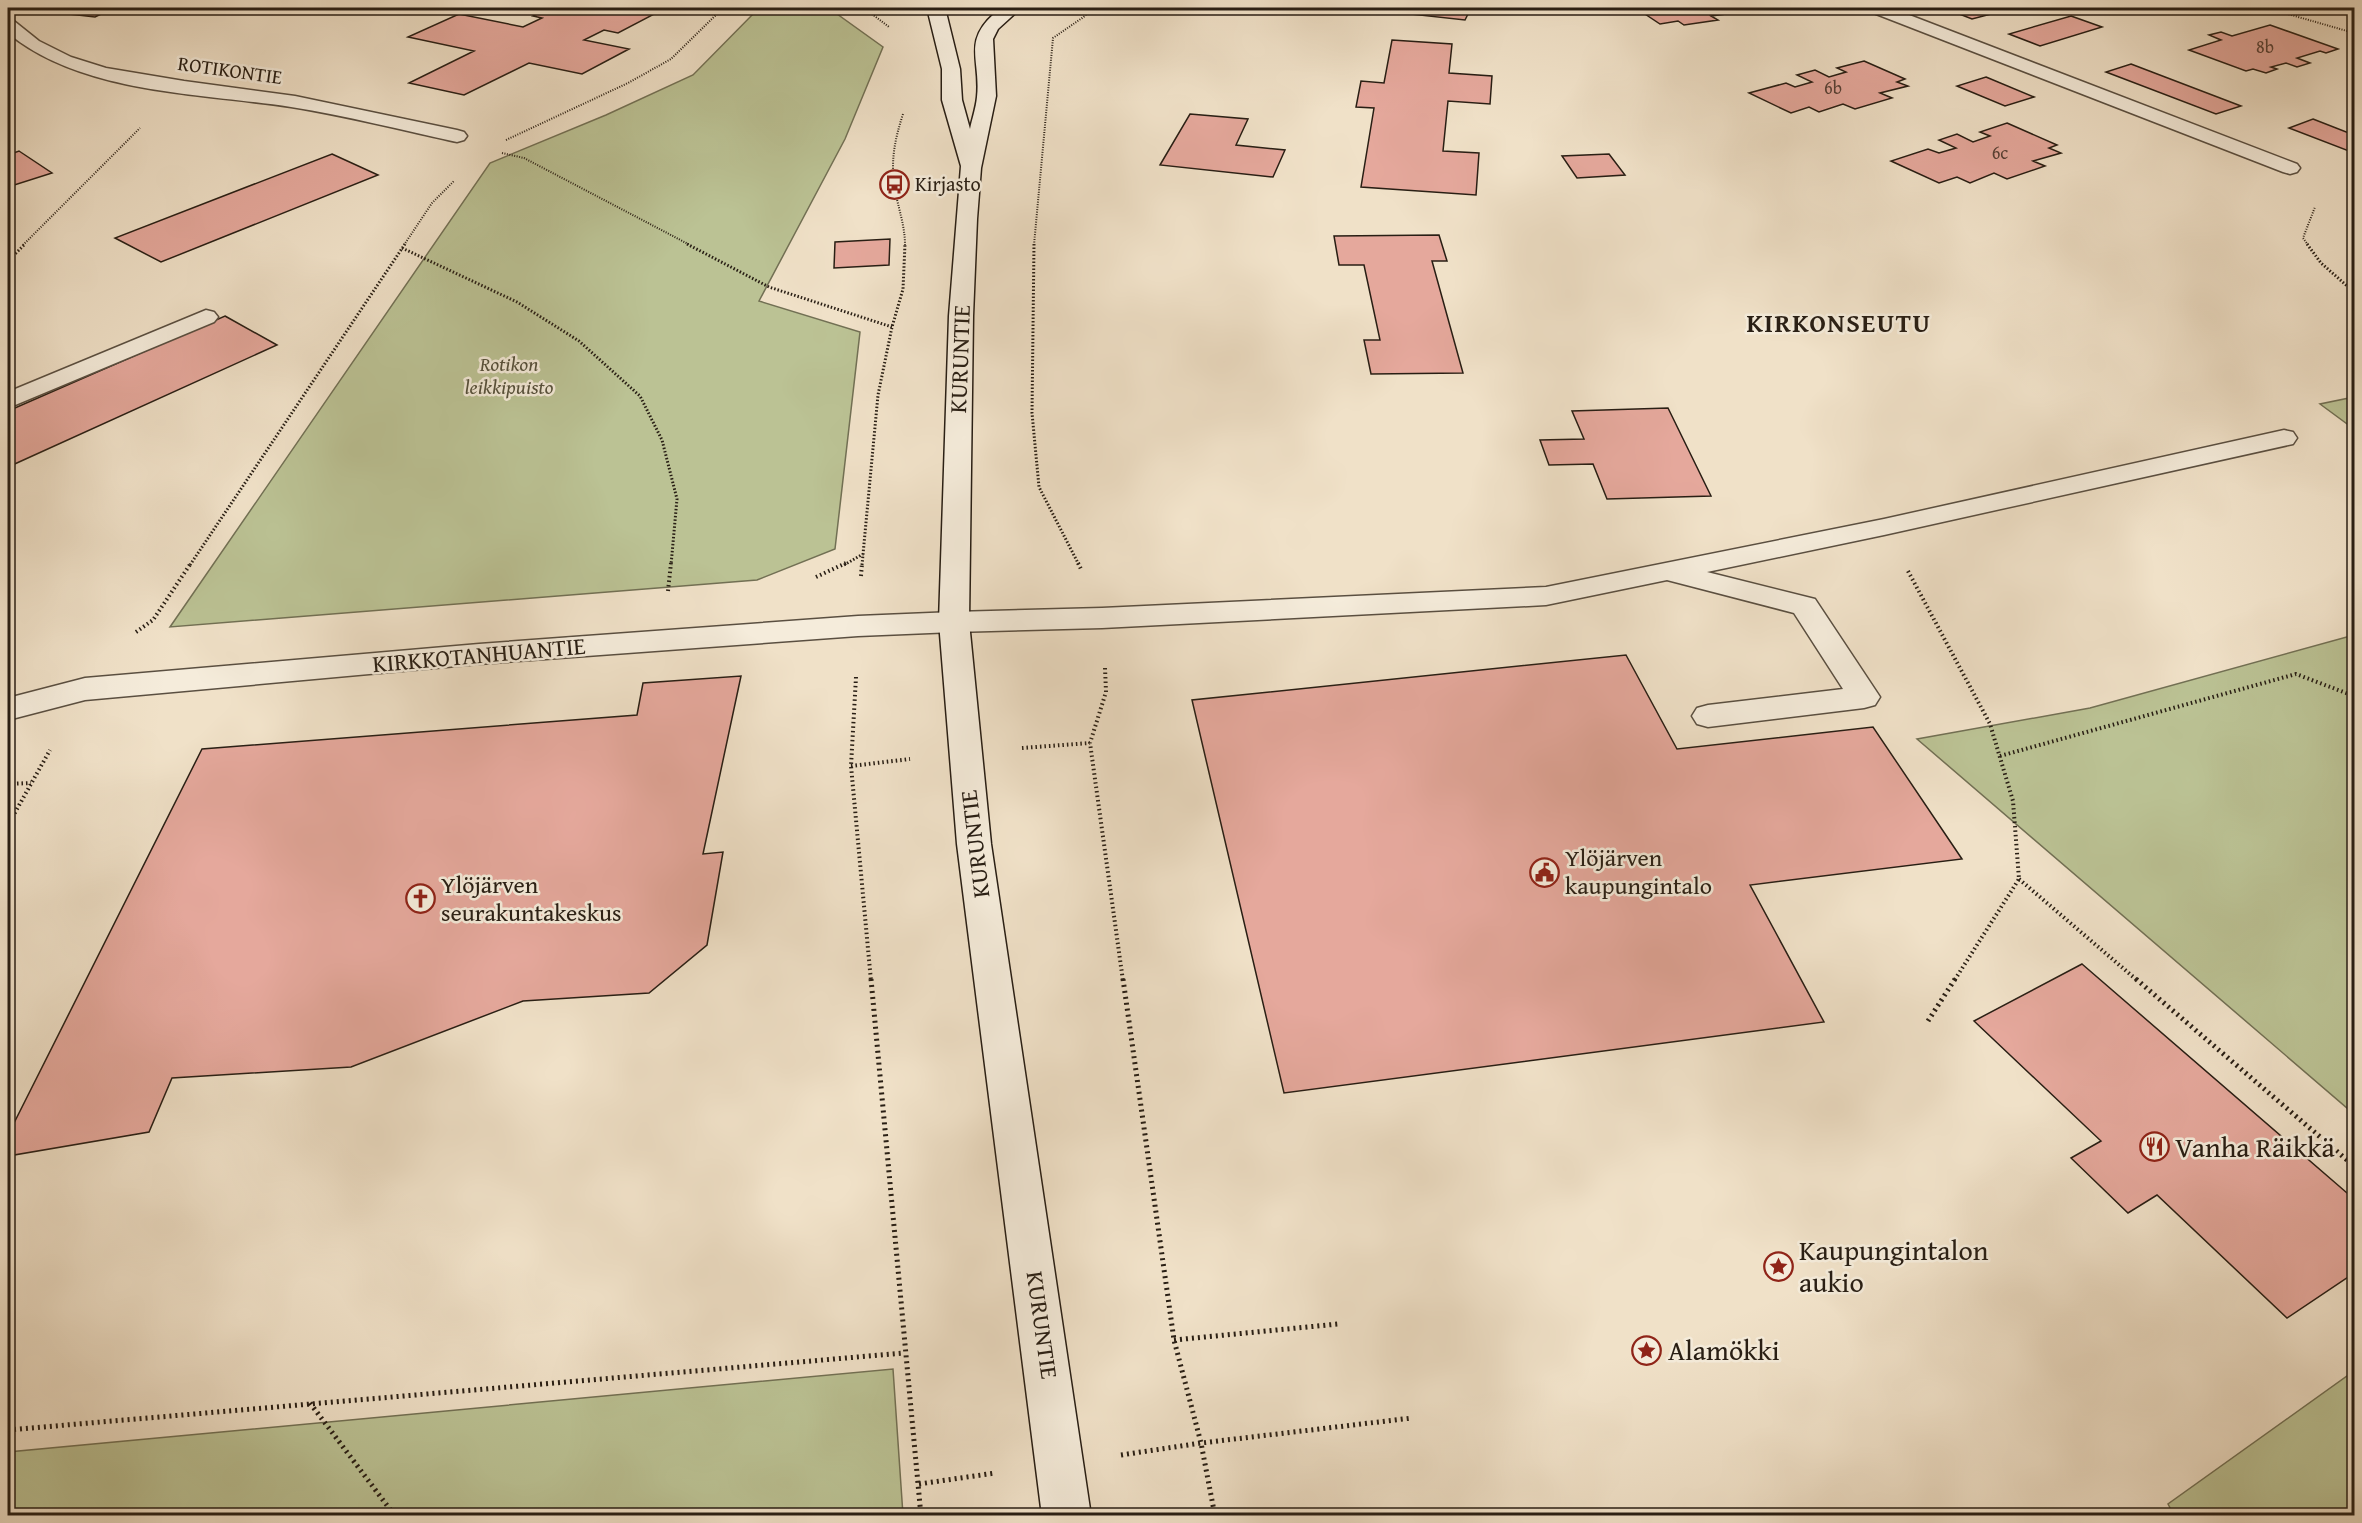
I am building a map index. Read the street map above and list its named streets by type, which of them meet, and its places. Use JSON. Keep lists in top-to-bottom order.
{
  "streets": {
    "main road": ["ROTIKONTIE", "KURUNTIE", "KIRKKOTANHUANTIE"]
  },
  "crossings": [
    ["KURUNTIE", "KIRKKOTANHUANTIE"]
  ],
  "districts": ["KIRKONSEUTU"],
  "parks": ["Rotikon leikkipuisto"],
  "places": {
    "bus stop": ["Kirjasto"],
    "public building": ["Ylöjärven kaupungintalo"],
    "church": ["Ylöjärven seurakuntakeskus"],
    "restaurant": ["Vanha Räikkä"],
    "place": ["Kaupungintalon aukio", "Alamökki"]
  },
  "house_numbers": ["8b", "6b", "6c"]
}
